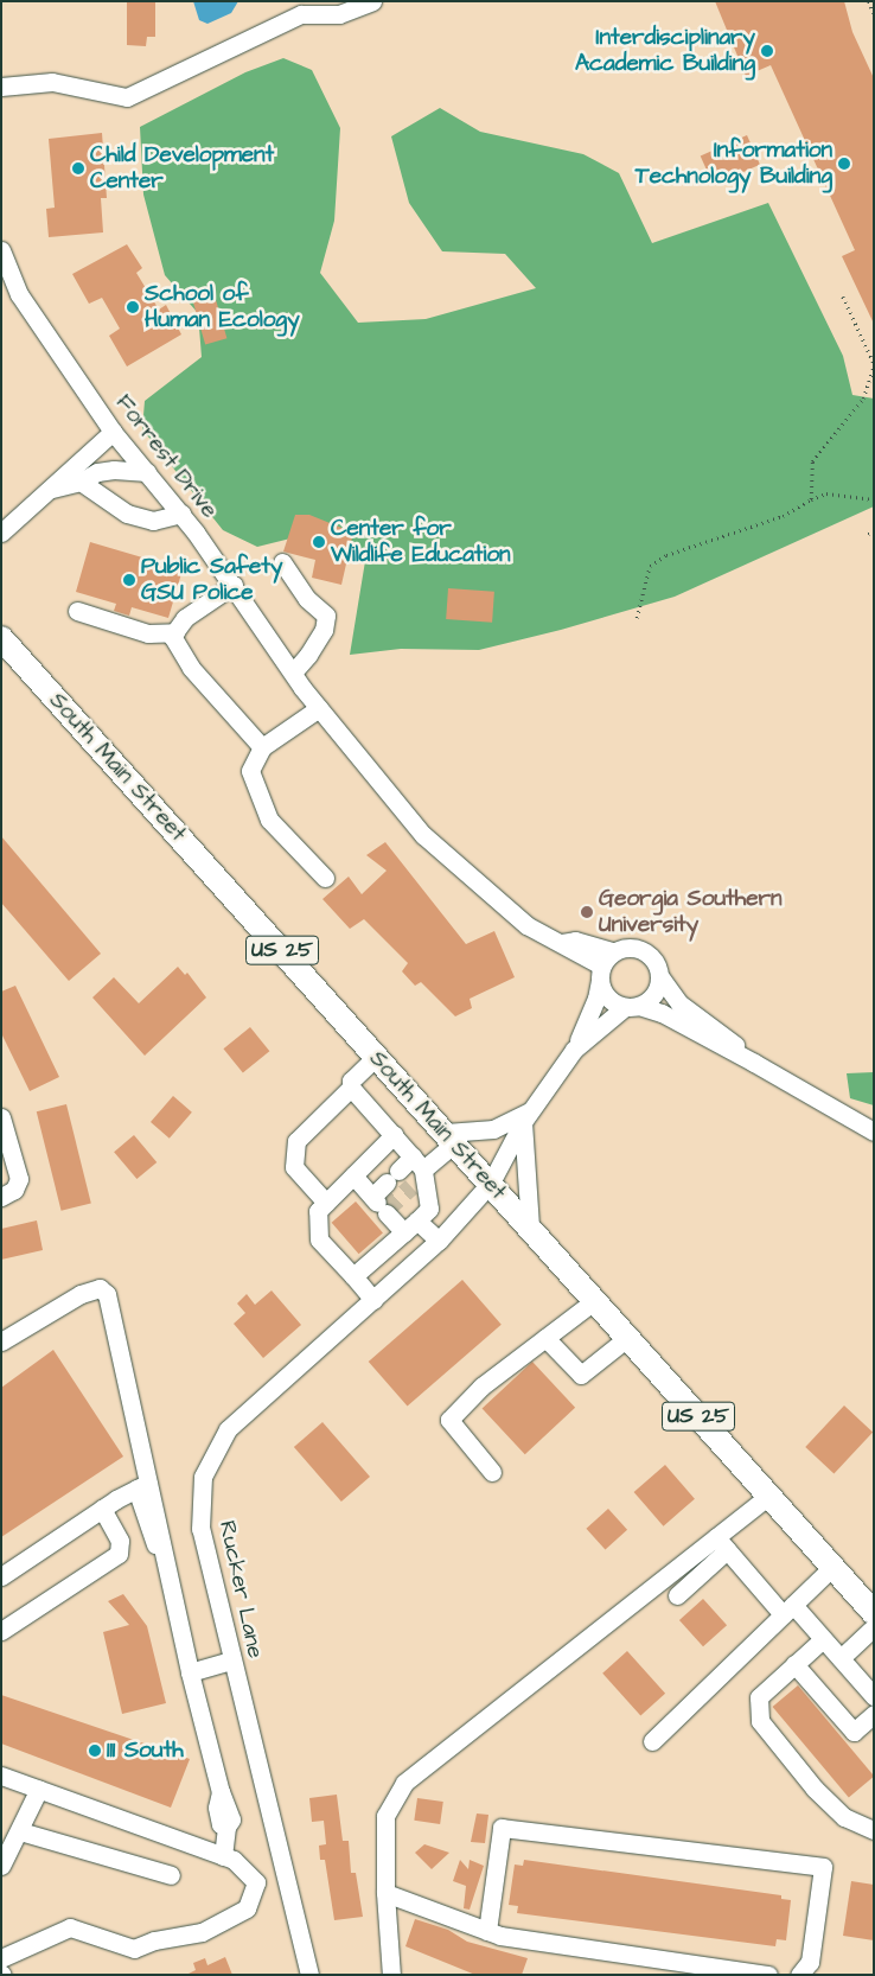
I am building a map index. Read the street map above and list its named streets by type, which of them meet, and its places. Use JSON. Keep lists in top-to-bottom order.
{
  "streets": {
    "main road": ["South Main Street", "US 25"],
    "street": ["Forrest Drive", "Rucker Lane"]
  },
  "crossings": [
    ["South Main Street", "Rucker Lane"]
  ],
  "places": [
    "Interdisciplinary Academic Building",
    "Information Technology Building",
    "Child Development Center",
    "School of Human Ecology",
    "Center for Wildlife Education",
    "Public Safety GSU Police",
    "Georgia Southern University",
    "111 South"
  ]
}
